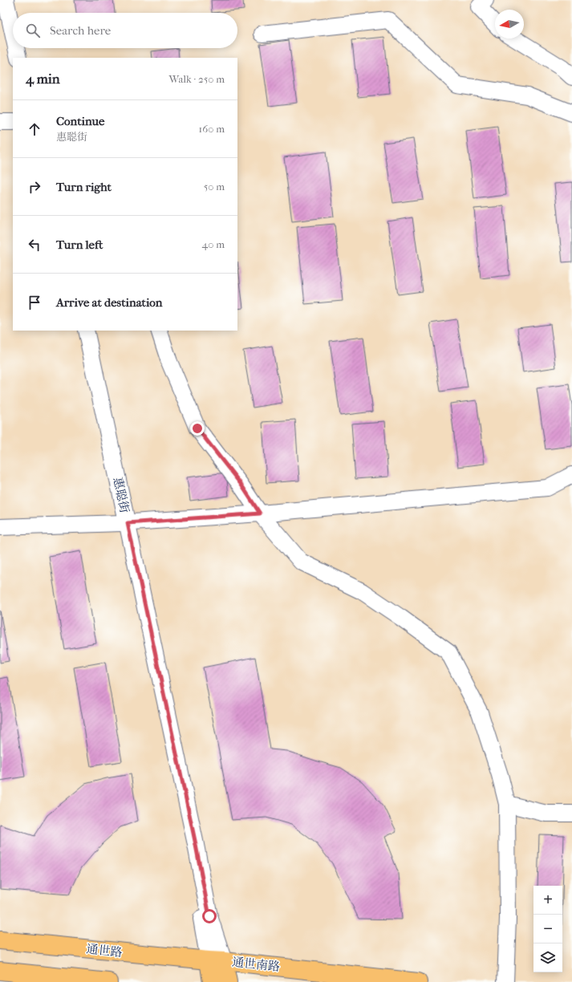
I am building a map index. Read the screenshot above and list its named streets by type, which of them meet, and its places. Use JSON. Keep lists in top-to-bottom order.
{
  "streets": {
    "main road": ["通世路", "通世南路"],
    "street": ["惠聪街"]
  },
  "crossings": [
    ["惠聪街", "通世路"],
    ["惠聪街", "通世南路"],
    ["通世路", "通世南路"]
  ],
  "north": "left",
  "page": {
    "search": "Search here",
    "heading": ["4 min", "Walk · 250 m"],
    "list": [
      ["Continue", "惠聪街", "160 m"],
      ["Turn right", "50 m"],
      ["Turn left", "40 m"],
      "Arrive at destination"
    ],
    "map_buttons": ["+", "−"]
  }
}
